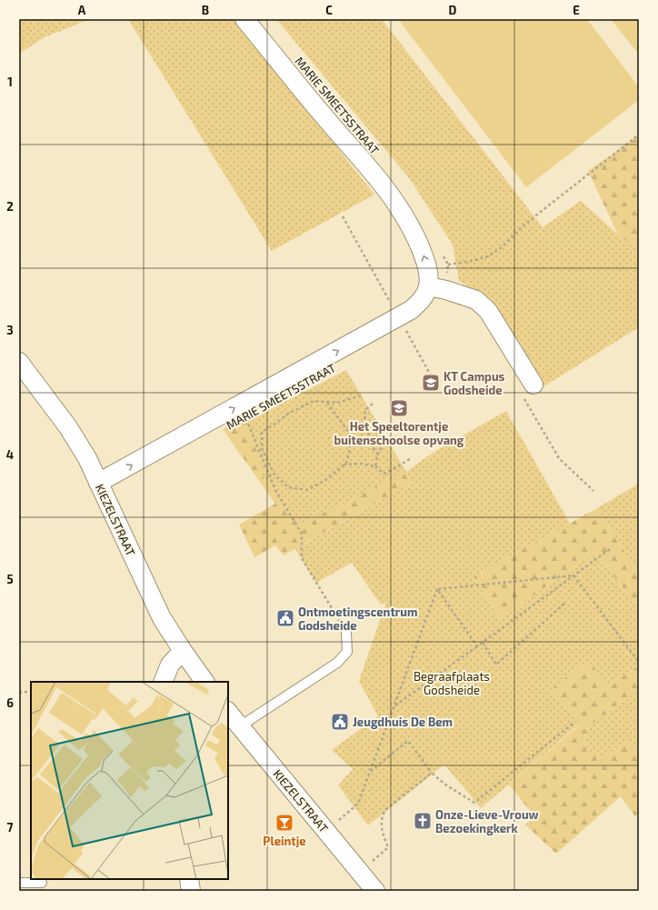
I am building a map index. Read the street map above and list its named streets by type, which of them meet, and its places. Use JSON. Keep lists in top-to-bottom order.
{
  "streets": {
    "street": ["MARIE SMEETSSTRAAT", "KIEZELSTRAAT"]
  },
  "crossings": [
    ["MARIE SMEETSSTRAAT", "KIEZELSTRAAT"]
  ],
  "parks": ["Begraafplaats Godsheide"],
  "places": {
    "school or university": ["KT Campus Godsheide", "Het Speeltorentje buitenschoolse opvang"],
    "public building": ["Ontmoetingscentrum Godsheide", "Jeugdhuis De Bem"],
    "church": ["Onze-Lieve-Vrouw Bezoekingkerk"],
    "bar": ["Pleintje"]
  },
  "grid": {
    "columns": [
      "A",
      "B",
      "C",
      "D",
      "E"
    ],
    "rows": [
      "1",
      "2",
      "3",
      "4",
      "5",
      "6",
      "7"
    ]
  }
}
